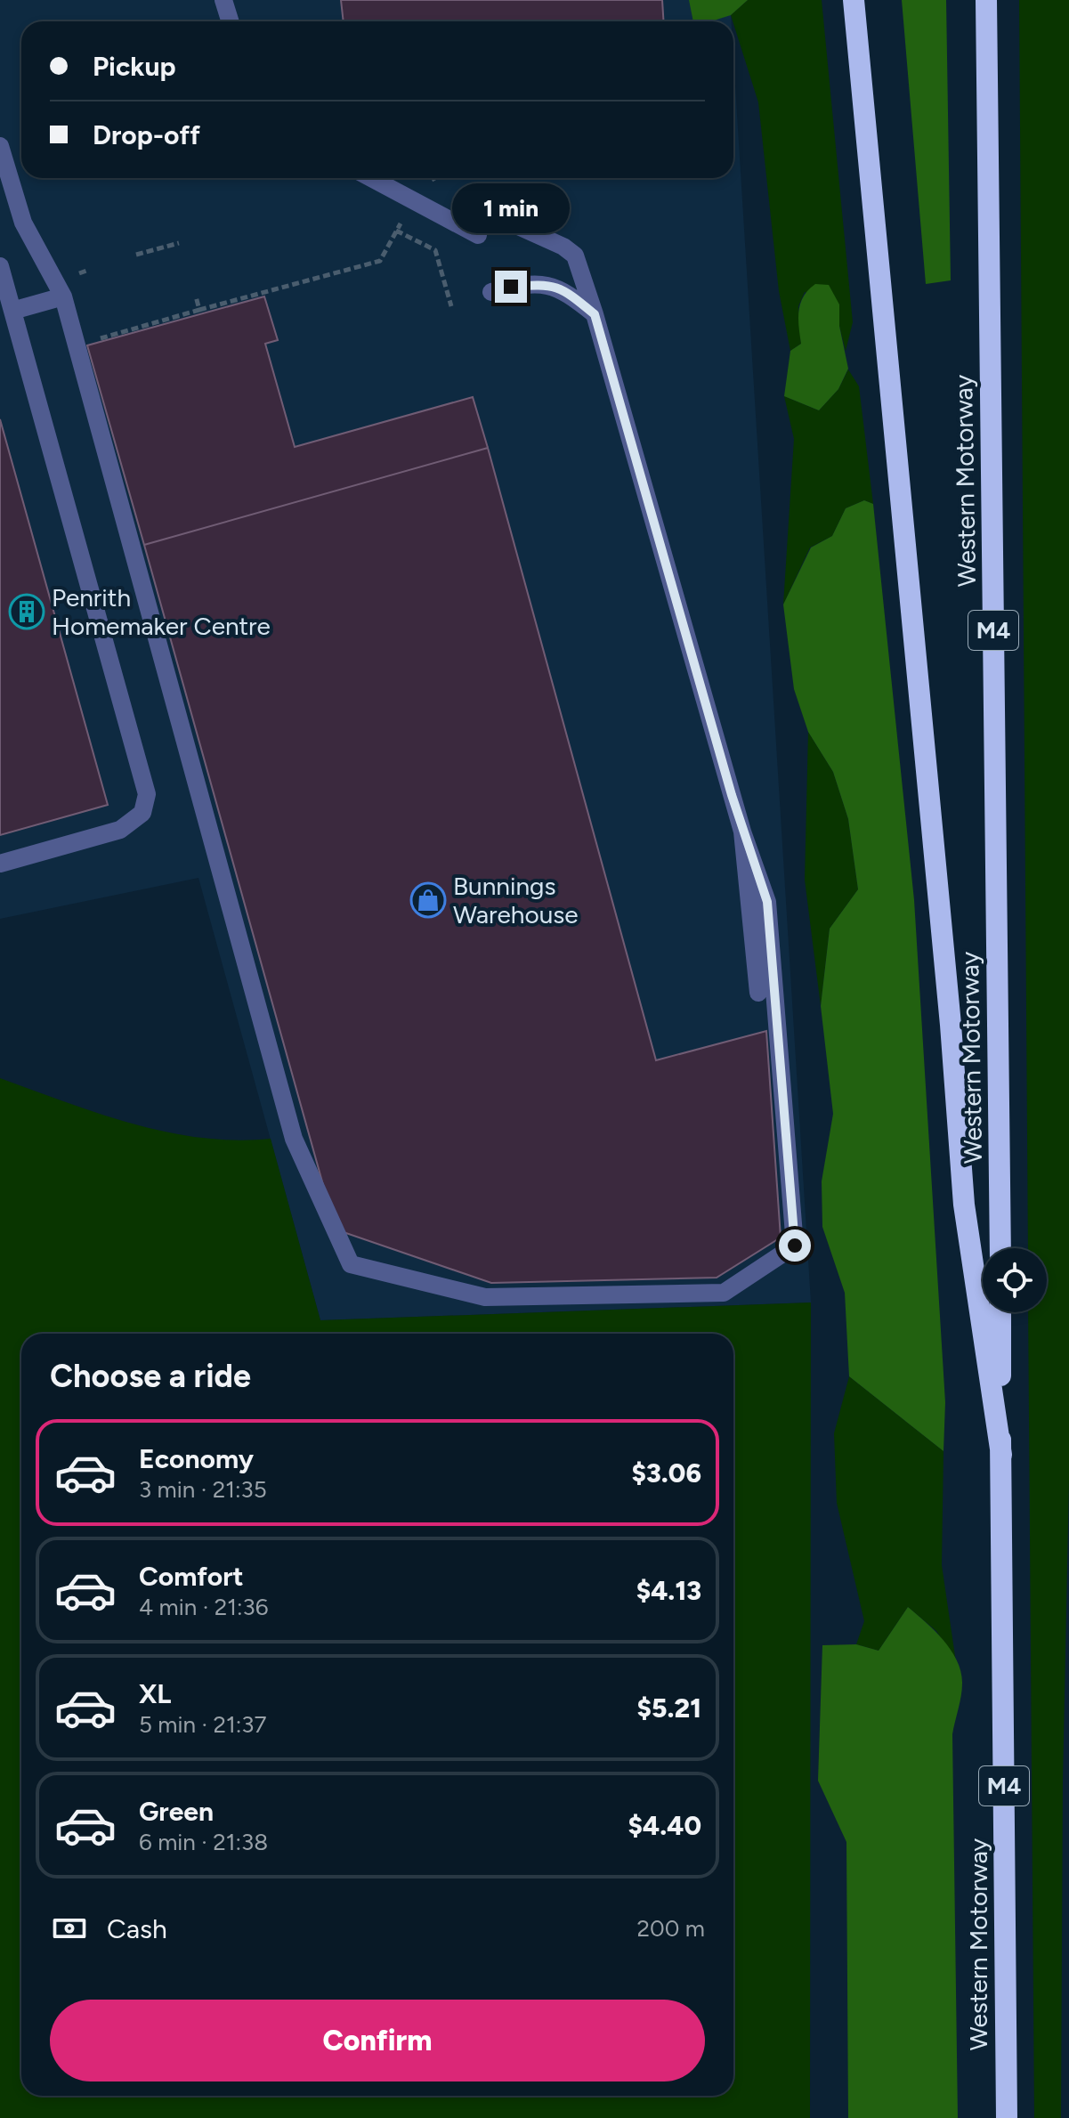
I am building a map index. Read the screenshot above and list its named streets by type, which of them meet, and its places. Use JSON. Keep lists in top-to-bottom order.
{
  "streets": {
    "highway": ["Western Motorway", "M4"]
  },
  "places": {
    "building": ["Penrith Homemaker Centre"],
    "shop": ["Bunnings Warehouse"]
  },
  "page": {
    "banner": ["Pickup", "Drop-off"],
    "bubble": "1 min",
    "heading": "Choose a ride",
    "list": [
      {
        "name": "Economy",
        "note": "3 min · 21:35",
        "value": "$3.06"
      },
      {
        "name": "Comfort",
        "note": "4 min · 21:36",
        "value": "$4.13"
      },
      {
        "name": "XL",
        "note": "5 min · 21:37",
        "value": "$5.21"
      },
      {
        "name": "Green",
        "note": "6 min · 21:38",
        "value": "$4.40"
      }
    ],
    "pay": ["Cash", "200 m"],
    "buttons": "Confirm"
  }
}
